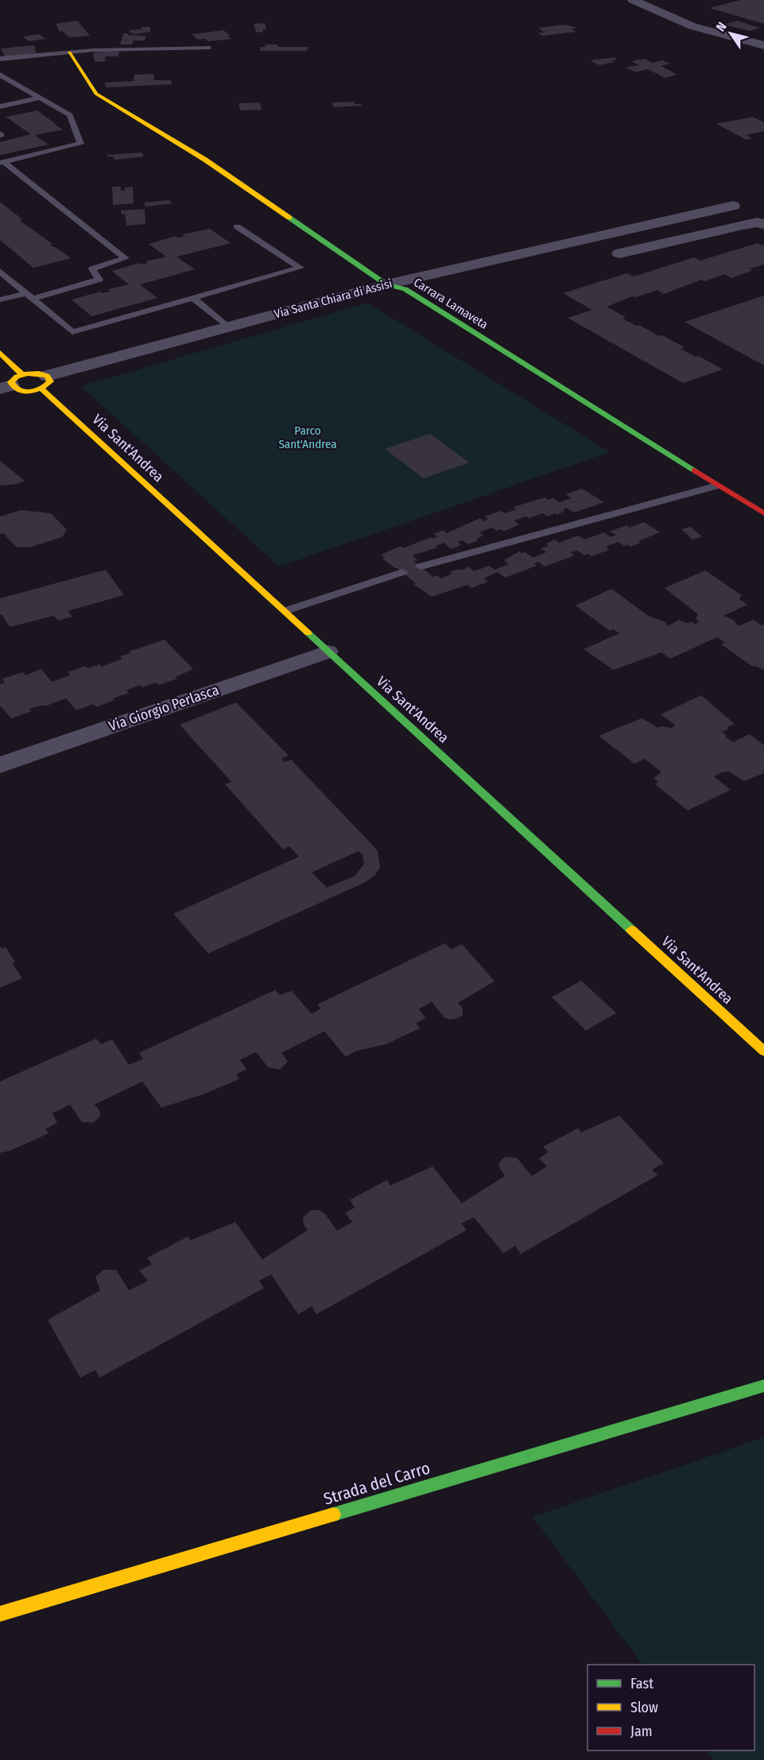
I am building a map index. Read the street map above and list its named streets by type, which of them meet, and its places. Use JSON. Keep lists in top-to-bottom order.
{
  "streets": {
    "street": [
      "Via Santa Chiara di Assisi",
      "Carrara Lamaveta",
      "Via Sant'Andrea",
      "Via Giorgio Perlasca",
      "Strada del Carro"
    ]
  },
  "crossings": [
    ["Via Santa Chiara di Assisi", "Carrara Lamaveta"],
    ["Via Santa Chiara di Assisi", "Via Sant'Andrea"],
    ["Via Sant'Andrea", "Via Giorgio Perlasca"]
  ],
  "parks": ["Parco Sant'Andrea"],
  "legend": ["Fast", "Slow", "Jam"],
  "north": "top left"
}
